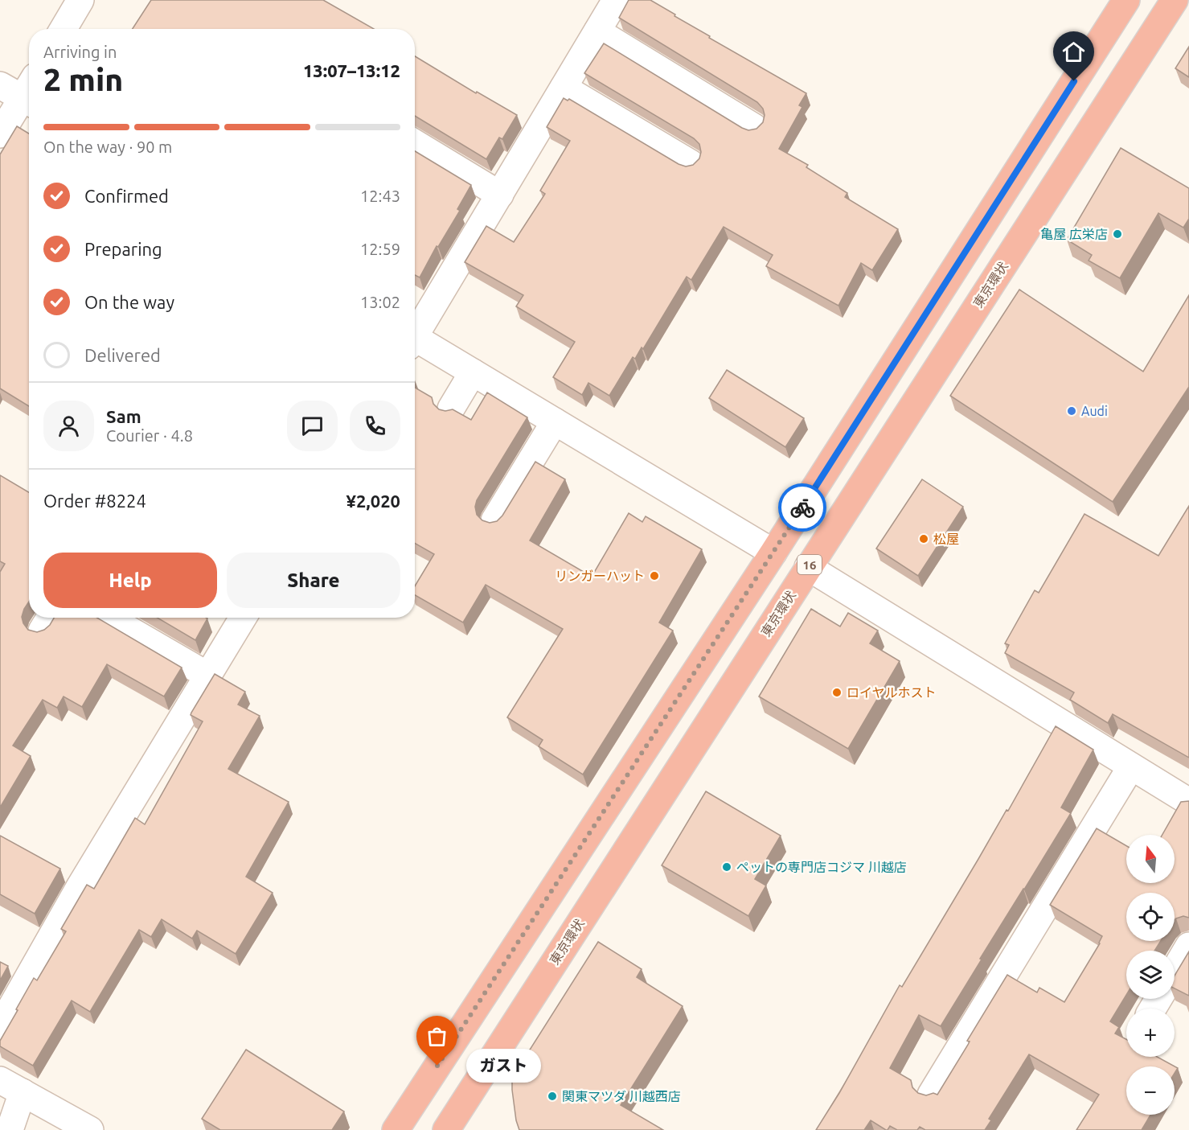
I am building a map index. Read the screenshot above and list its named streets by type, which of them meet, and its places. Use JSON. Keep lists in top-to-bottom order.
{
  "streets": {
    "highway": ["東京環状", "16"]
  },
  "places": [
    "亀屋 広栄店",
    "Audi",
    "松屋",
    "リンガーハット",
    "ロイヤルホスト",
    "ペットの専門店コジマ 川越店",
    "ガスト",
    "関東マツダ 川越西店"
  ],
  "north": "top",
  "page": {
    "heading": ["2 min", "Arriving in", "13:07–13:12"],
    "panel": [
      "Sam",
      "Courier · 4.8",
      "Order #8224",
      "¥2,020"
    ],
    "bar": "On the way · 90 m",
    "list": [
      ["Confirmed", "12:43"],
      ["Preparing", "12:59"],
      ["On the way", "13:02"],
      "Delivered"
    ],
    "buttons": ["Help", "Share"],
    "map_buttons": ["+", "−"],
    "bubble": "ガスト"
  }
}
